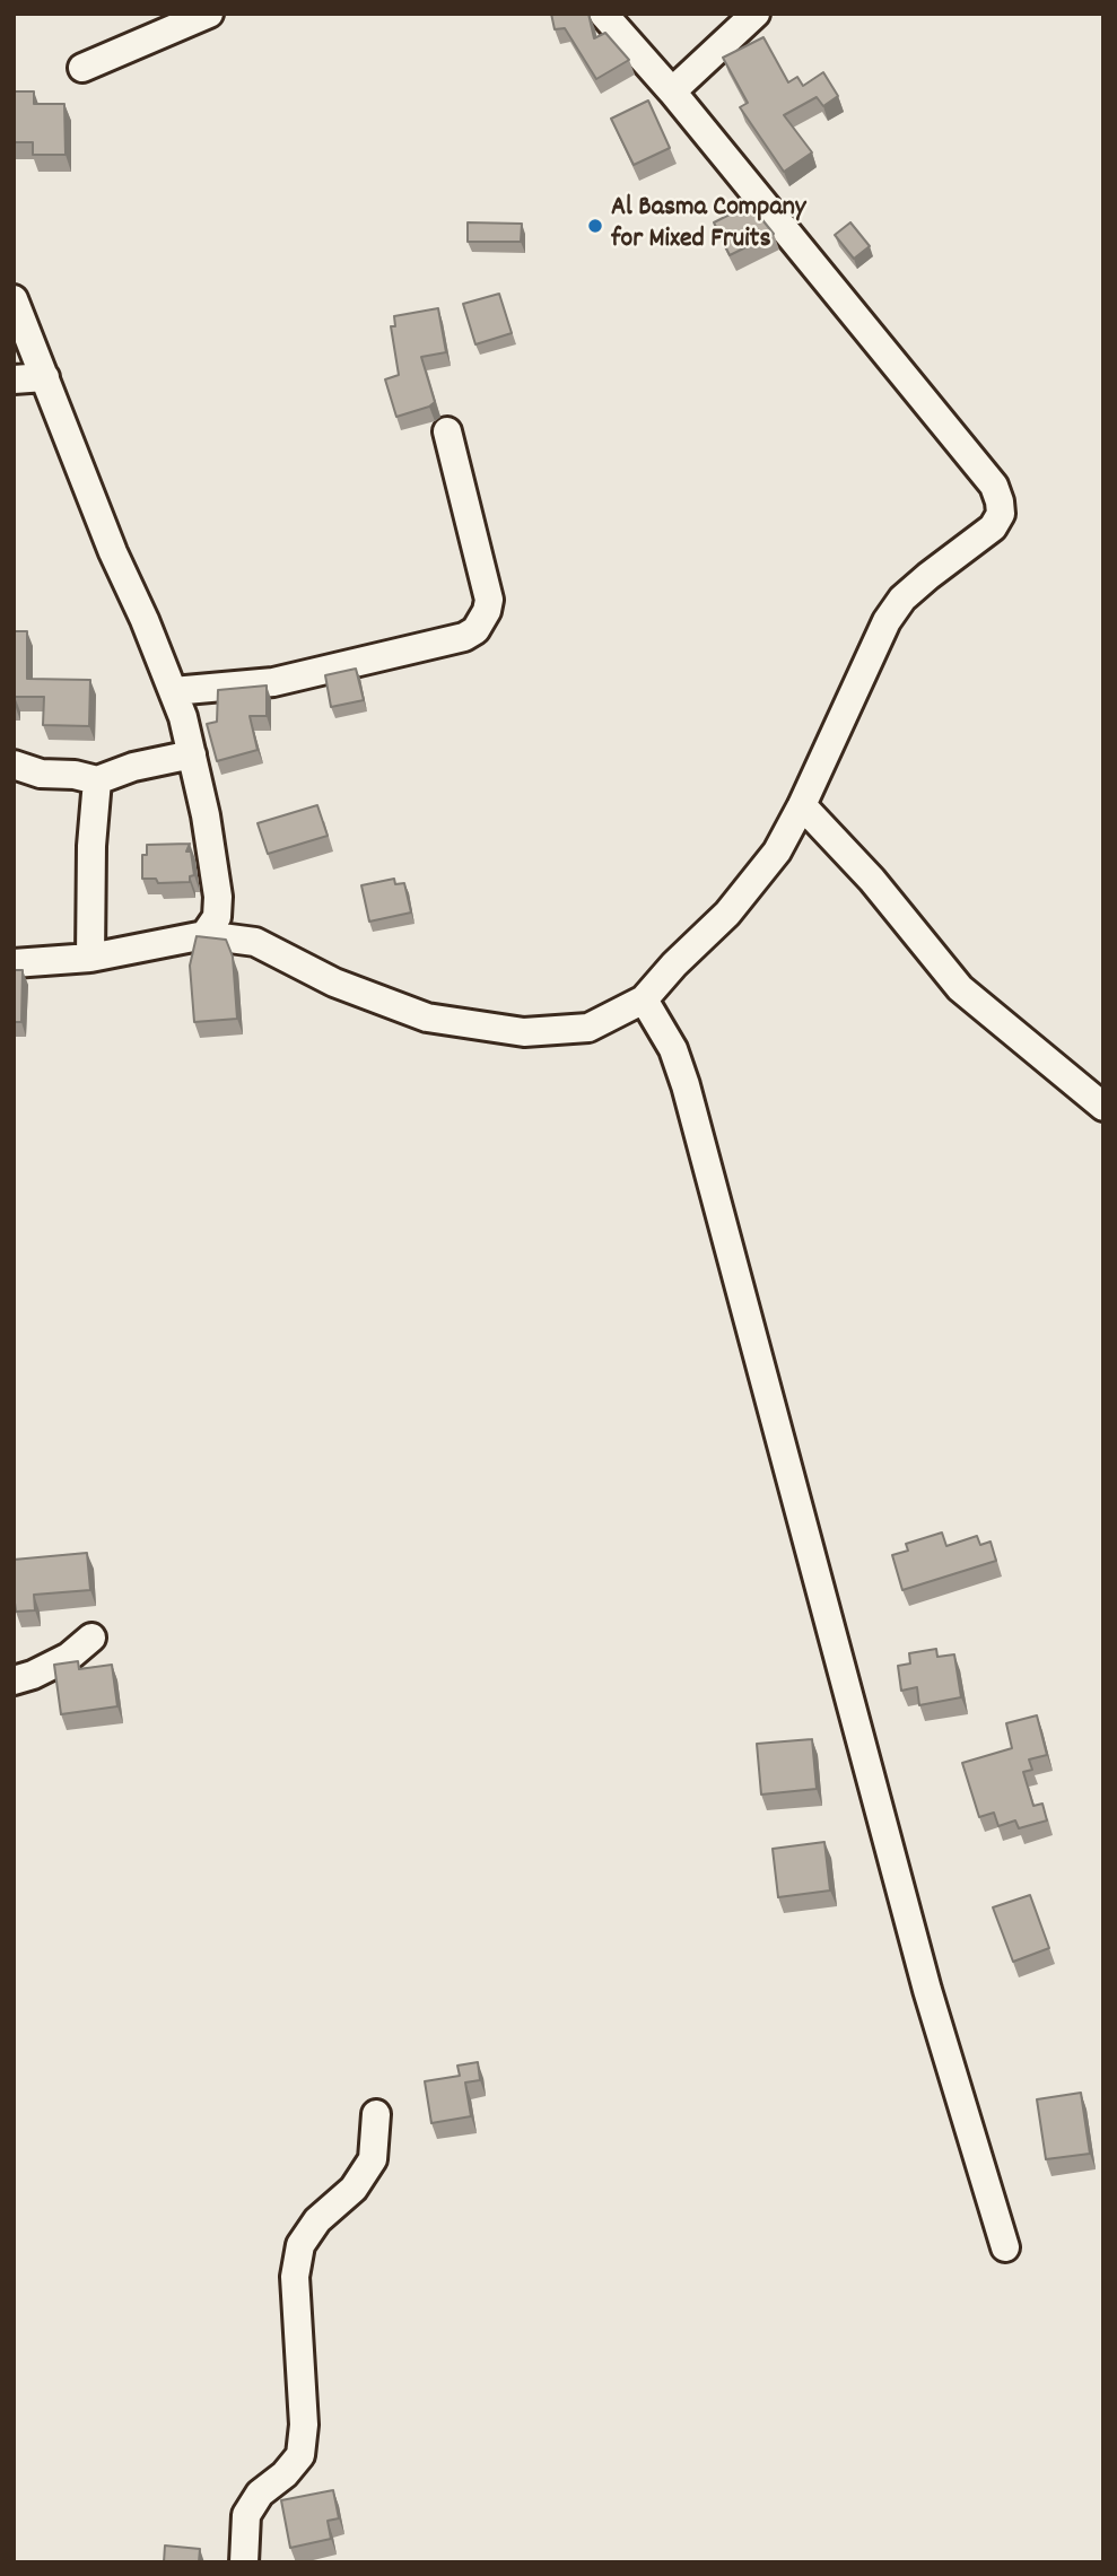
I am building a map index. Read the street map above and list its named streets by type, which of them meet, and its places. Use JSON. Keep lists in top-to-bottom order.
{
  "places": ["Al Basma Company for Mixed Fruits"]
}
